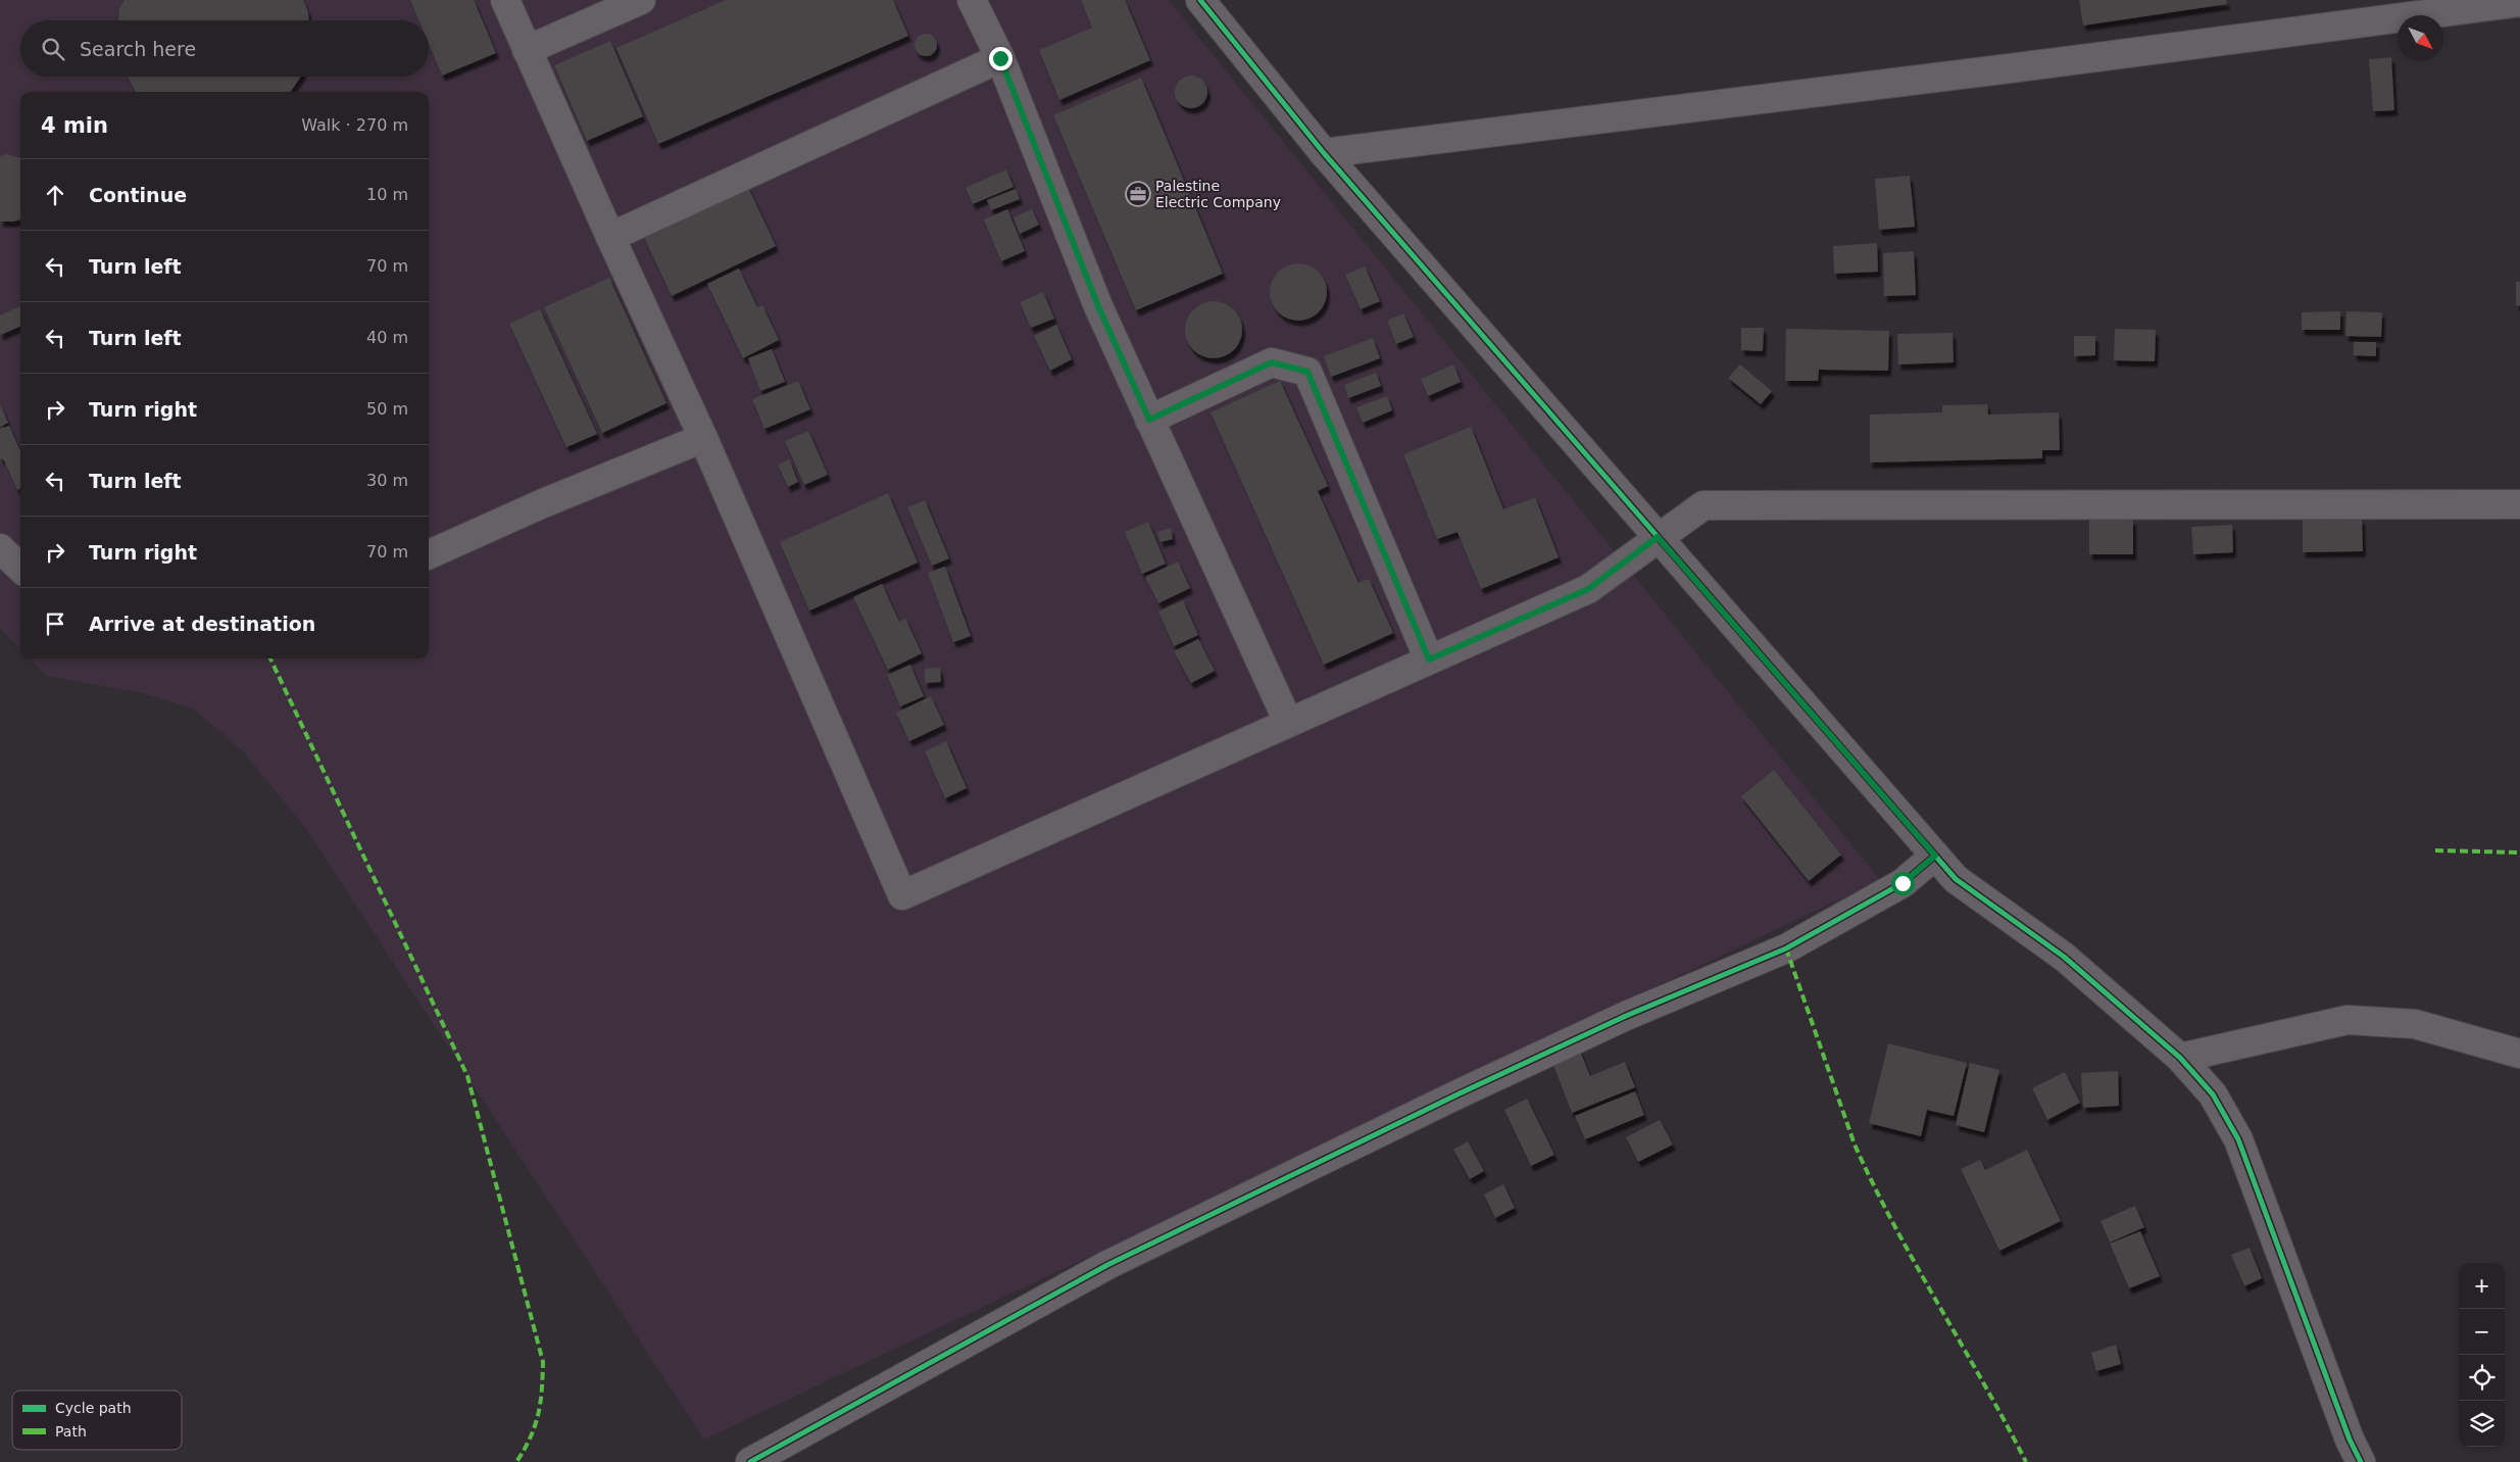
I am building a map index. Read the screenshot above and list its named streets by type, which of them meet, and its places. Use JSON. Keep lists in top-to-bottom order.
{
  "places": {
    "office": ["Palestine Electric Company"]
  },
  "legend": ["Cycle path", "Path"],
  "north": "bottom right",
  "page": {
    "search": "Search here",
    "heading": ["4 min", "Walk · 270 m"],
    "list": [
      ["Continue", "10 m"],
      ["Turn left", "70 m"],
      ["Turn left", "40 m"],
      ["Turn right", "50 m"],
      ["Turn left", "30 m"],
      ["Turn right", "70 m"],
      "Arrive at destination"
    ],
    "map_buttons": ["+", "−"]
  }
}
